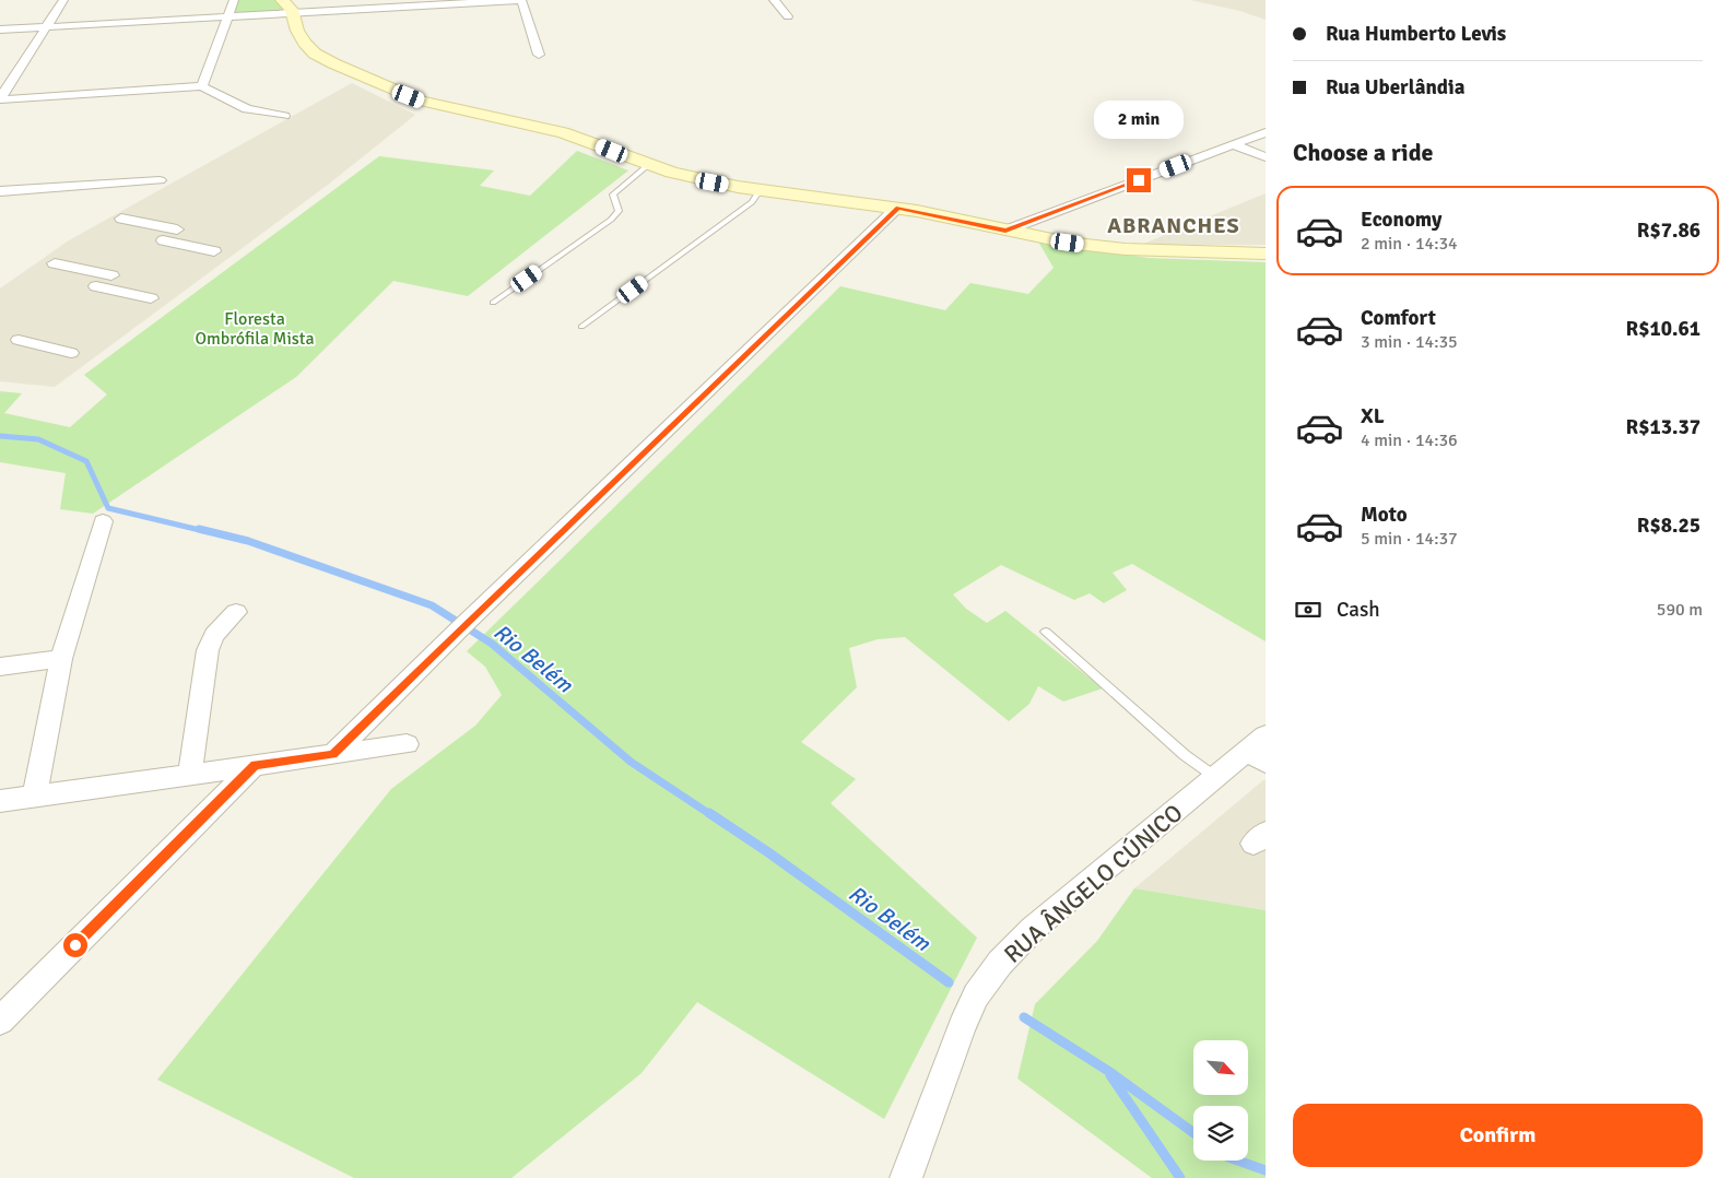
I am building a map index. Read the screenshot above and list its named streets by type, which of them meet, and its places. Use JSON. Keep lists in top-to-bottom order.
{
  "streets": {
    "street": ["RUA ÂNGELO CÚNICO"]
  },
  "districts": ["ABRANCHES"],
  "water": ["Rio Belém"],
  "parks": ["Floresta Ombrófila Mista"],
  "north": "bottom right",
  "page": {
    "banner": ["Rua Humberto Levis", "Rua Uberlândia"],
    "bubble": "2 min",
    "heading": "Choose a ride",
    "list": [
      {
        "name": "Economy",
        "note": "2 min · 14:34",
        "value": "R$7.86"
      },
      {
        "name": "Comfort",
        "note": "3 min · 14:35",
        "value": "R$10.61"
      },
      {
        "name": "XL",
        "note": "4 min · 14:36",
        "value": "R$13.37"
      },
      {
        "name": "Moto",
        "note": "5 min · 14:37",
        "value": "R$8.25"
      }
    ],
    "pay": ["Cash", "590 m"],
    "buttons": "Confirm"
  }
}
